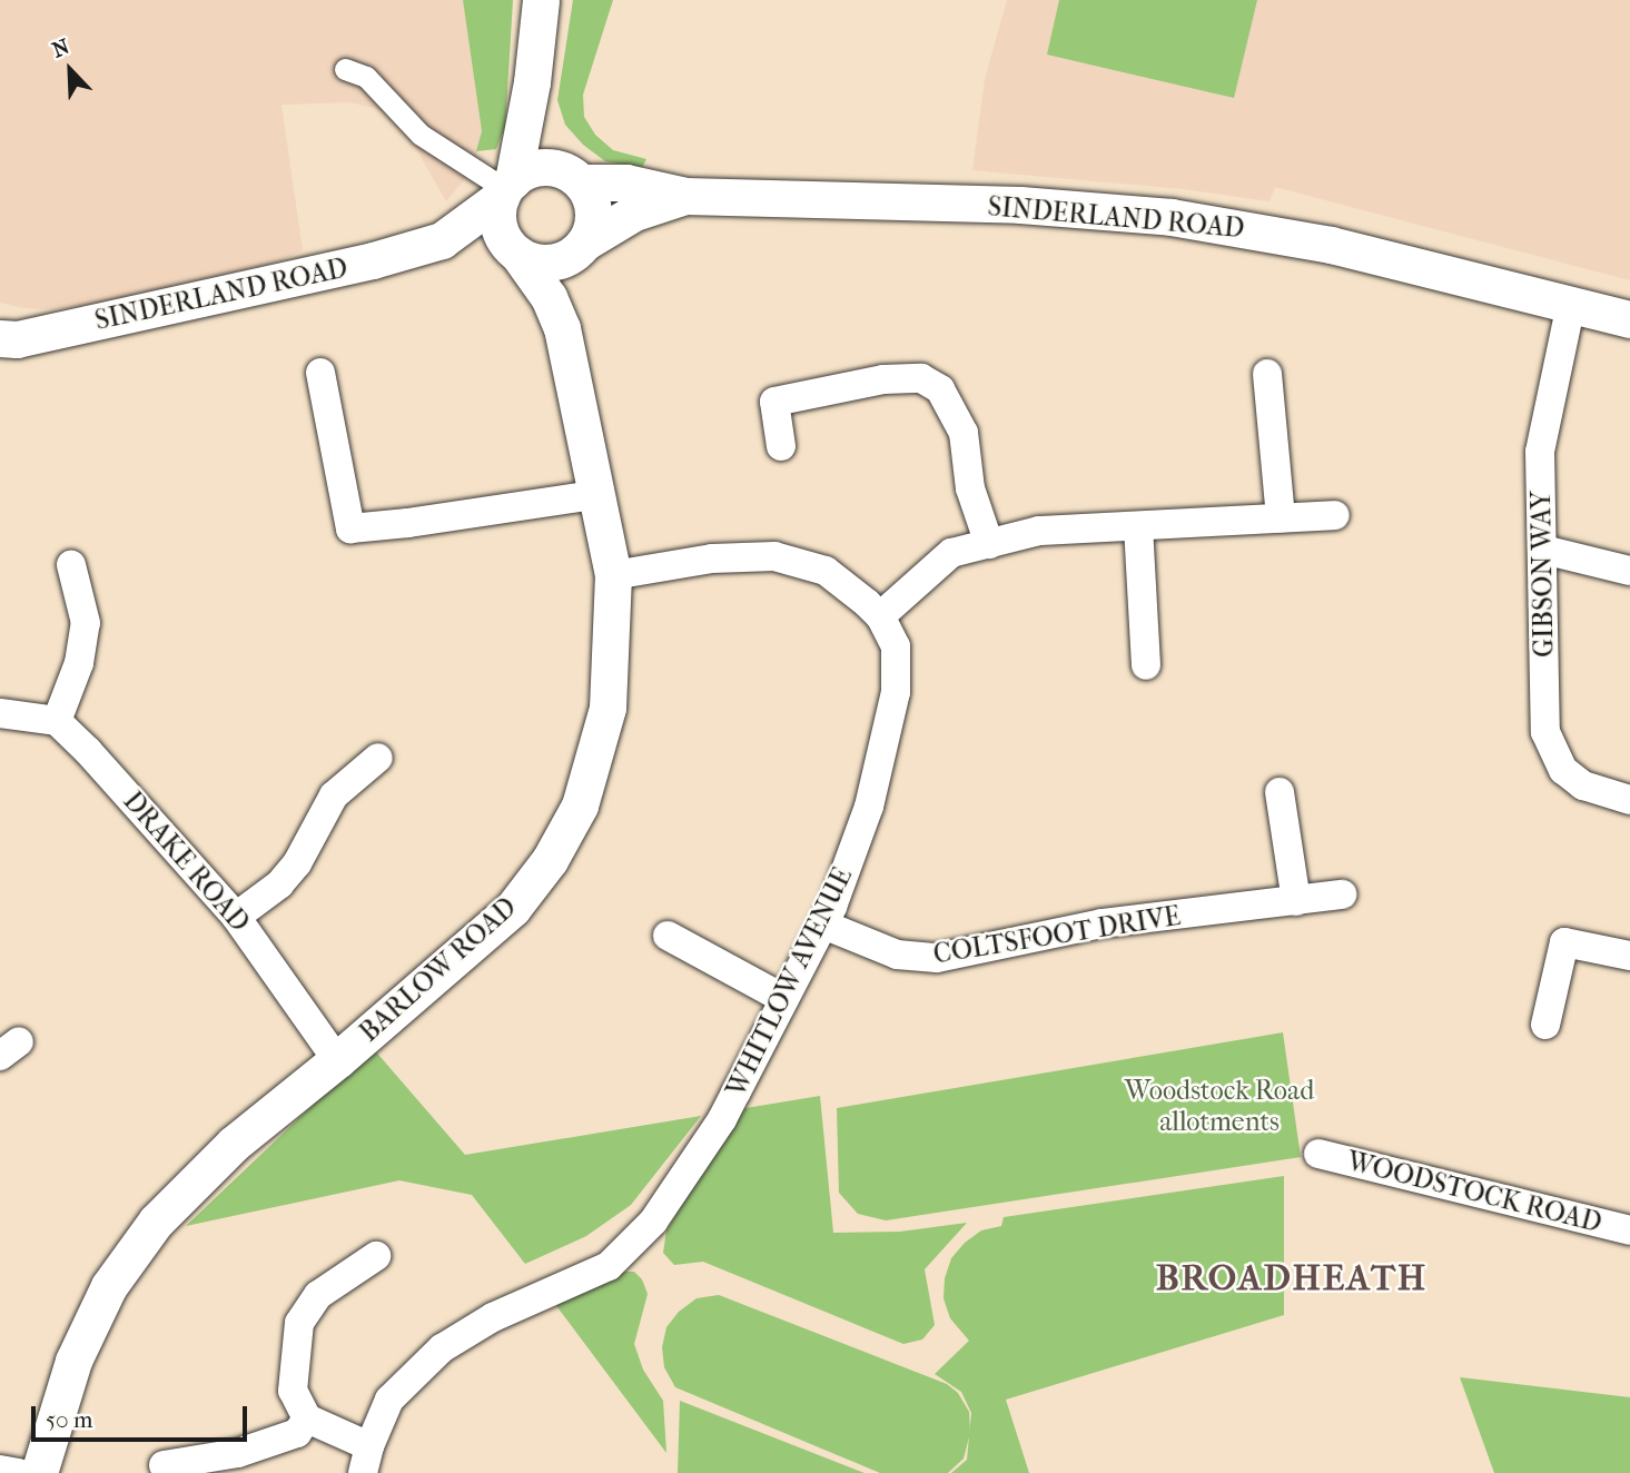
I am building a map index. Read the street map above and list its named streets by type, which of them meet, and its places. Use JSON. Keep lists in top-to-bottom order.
{
  "streets": {
    "street": [
      "SINDERLAND ROAD",
      "GIBSON WAY",
      "DRAKE ROAD",
      "COLTSFOOT DRIVE",
      "BARLOW ROAD",
      "WHITLOW AVENUE",
      "WOODSTOCK ROAD"
    ]
  },
  "crossings": [
    ["SINDERLAND ROAD", "GIBSON WAY"],
    ["SINDERLAND ROAD", "BARLOW ROAD"],
    ["DRAKE ROAD", "BARLOW ROAD"],
    ["COLTSFOOT DRIVE", "WHITLOW AVENUE"],
    ["BARLOW ROAD", "WHITLOW AVENUE"]
  ],
  "districts": ["BROADHEATH"],
  "parks": ["Woodstock Road allotments"],
  "scale_bar": "50 m",
  "north": "top left"
}
